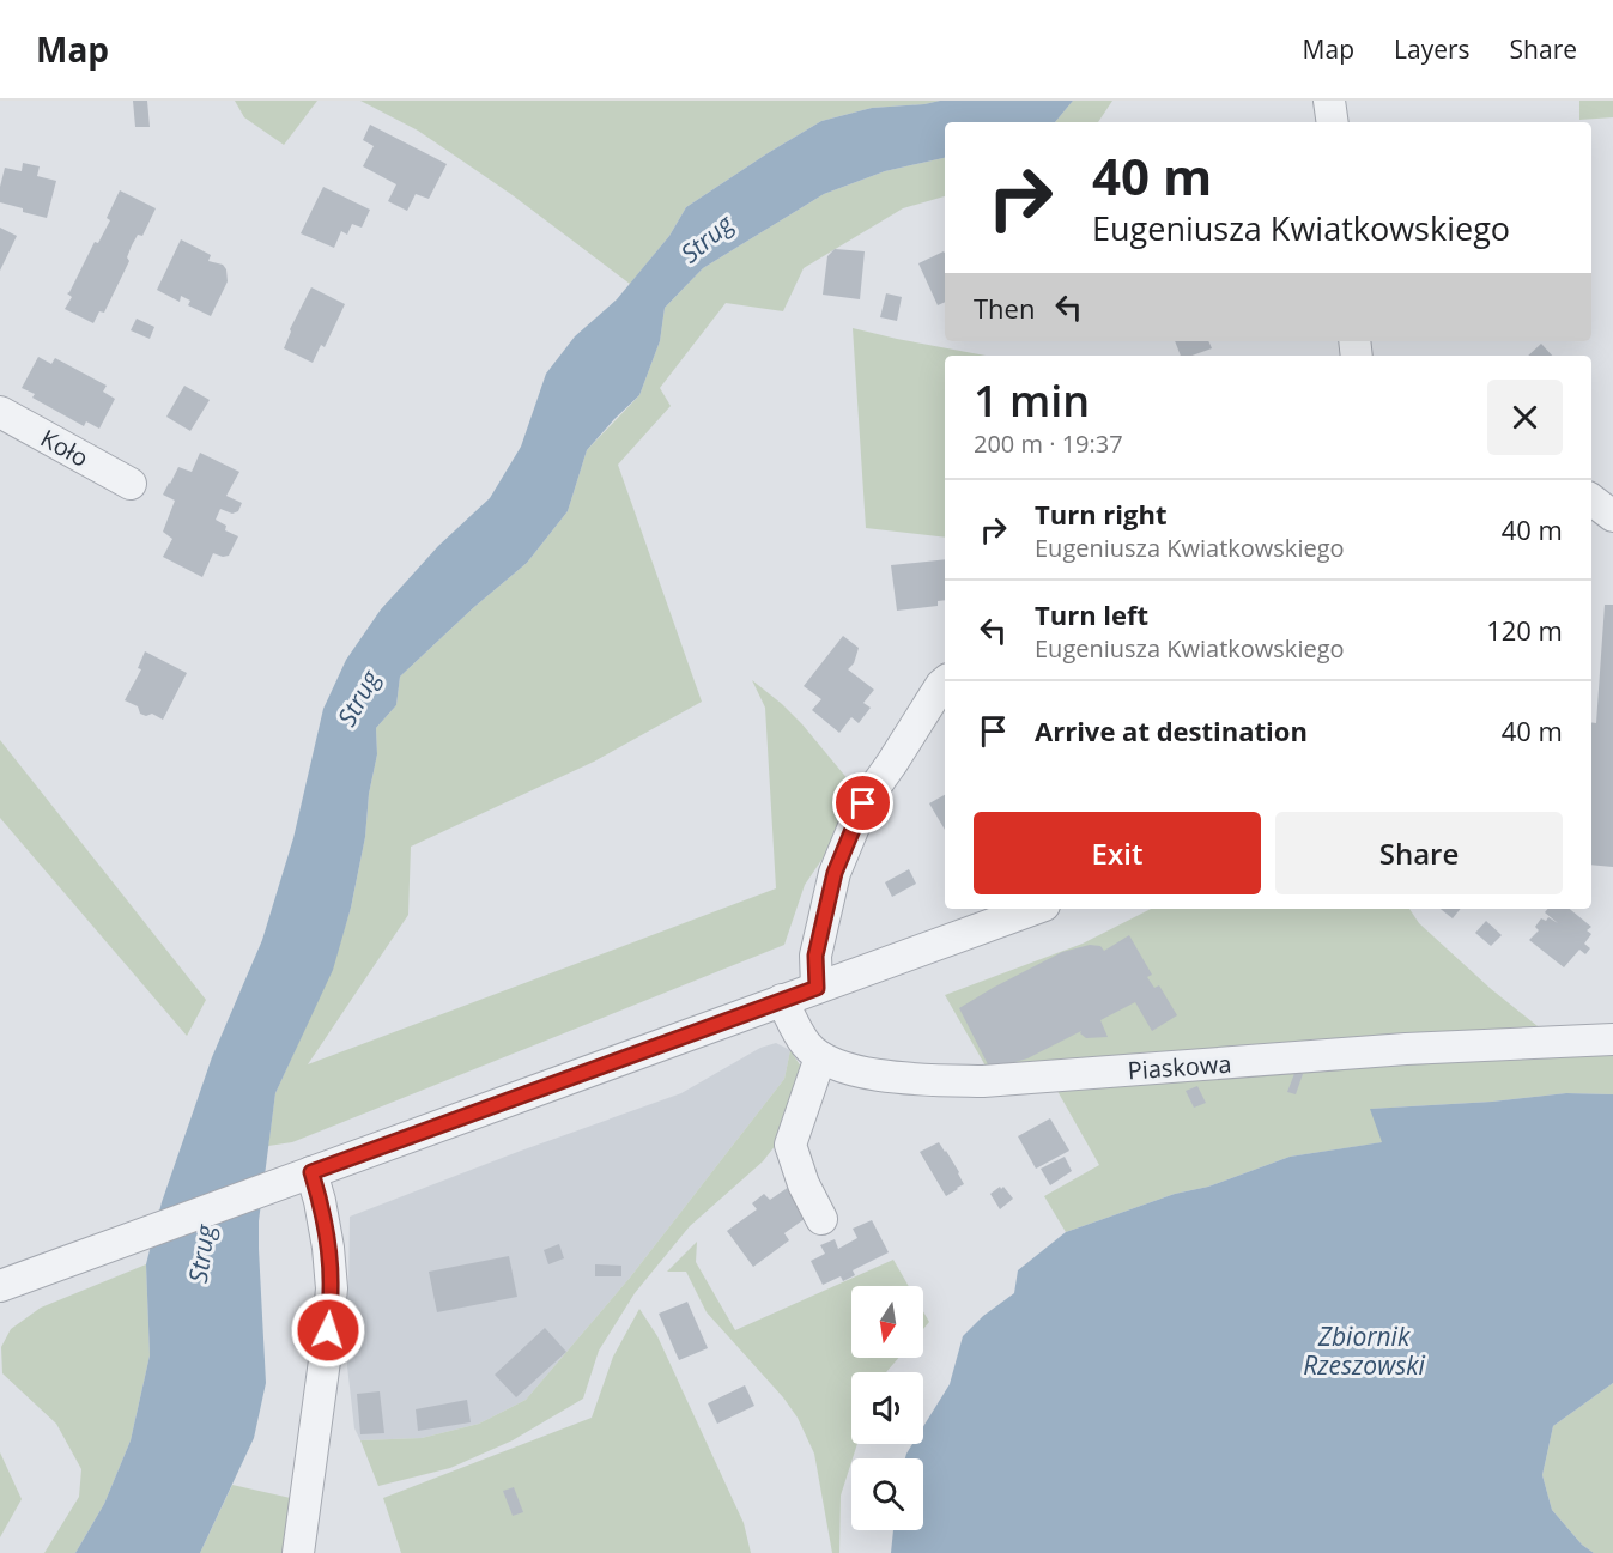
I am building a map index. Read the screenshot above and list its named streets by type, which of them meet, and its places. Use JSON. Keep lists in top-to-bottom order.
{
  "streets": {
    "street": ["Koło", "Piaskowa"]
  },
  "water": ["Strug", "Zbiornik Rzeszowski"],
  "north": "bottom",
  "page": {
    "header": "Map",
    "nav": ["Map", "Layers", "Share"],
    "turn": ["40 m", "Eugeniusza Kwiatkowskiego"],
    "then": "Then",
    "heading": ["1 min", "200 m · 19:37"],
    "list": [
      {
        "name": "Turn right",
        "note": "Eugeniusza Kwiatkowskiego",
        "value": "40 m"
      },
      {
        "name": "Turn left",
        "note": "Eugeniusza Kwiatkowskiego",
        "value": "120 m"
      },
      {
        "name": "Arrive at destination",
        "value": "40 m"
      }
    ],
    "buttons": ["Exit", "Share"]
  }
}
